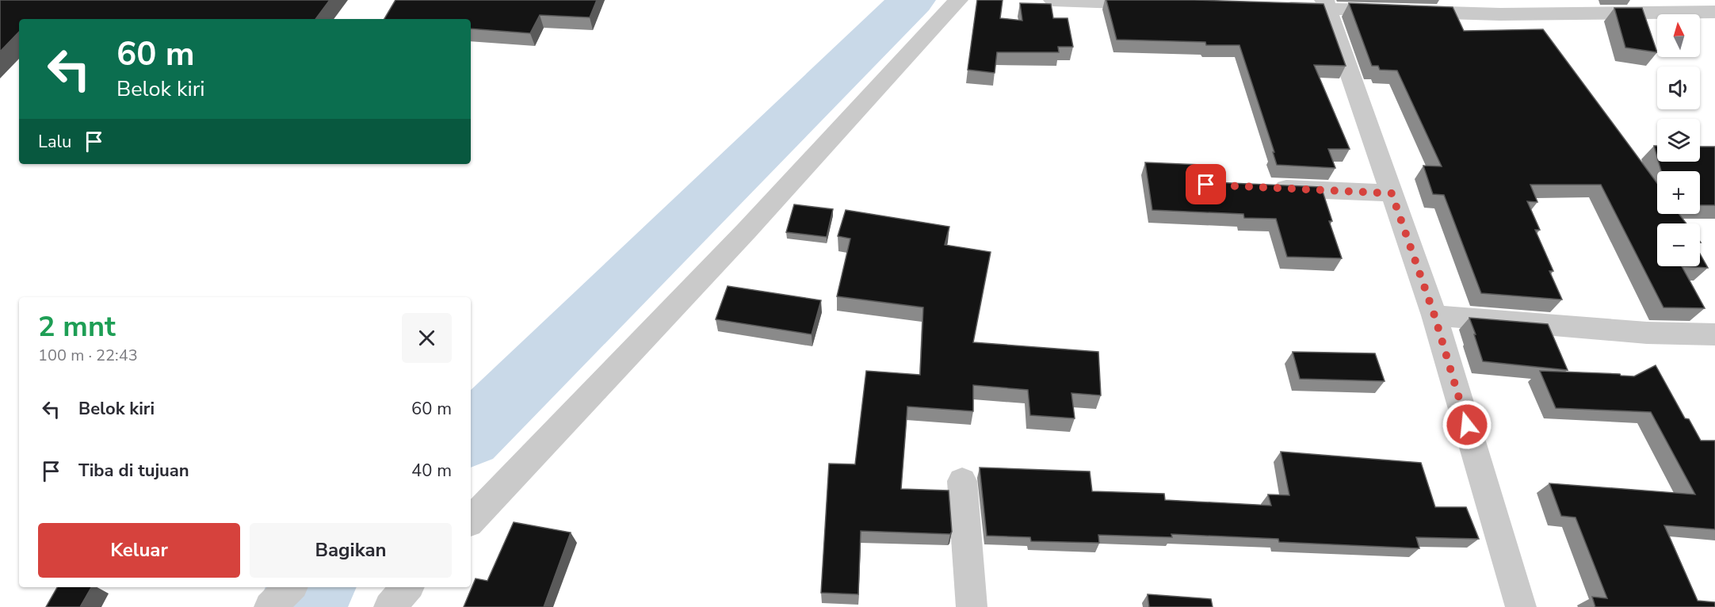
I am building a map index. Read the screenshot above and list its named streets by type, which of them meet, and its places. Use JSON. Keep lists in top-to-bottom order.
{
  "north": "top",
  "page": {
    "map_buttons": ["+", "−"],
    "turn": ["60 m", "Belok kiri"],
    "then": "Lalu",
    "heading": ["2 mnt", "100 m · 22:43"],
    "list": [
      {
        "name": "Belok kiri",
        "value": "60 m"
      },
      {
        "name": "Tiba di tujuan",
        "value": "40 m"
      }
    ],
    "buttons": ["Keluar", "Bagikan"]
  }
}
